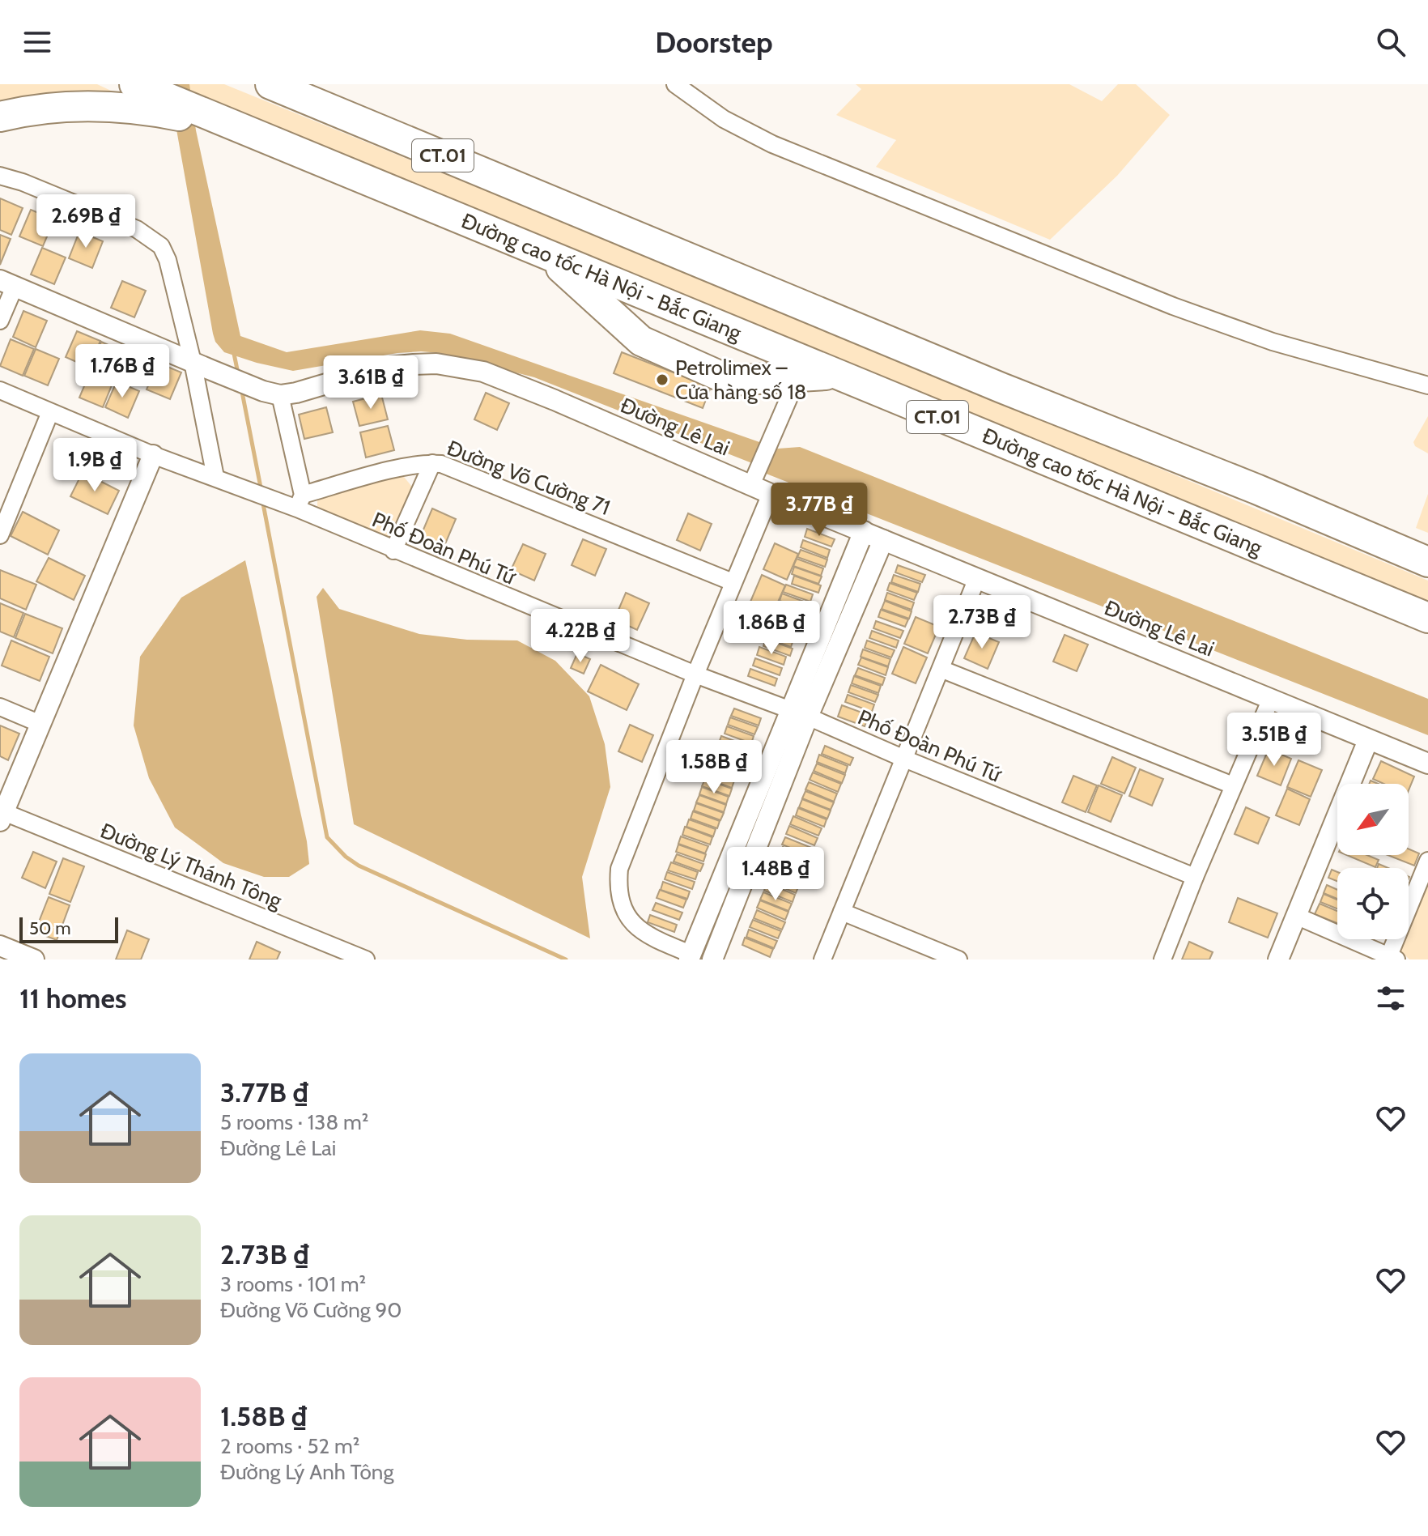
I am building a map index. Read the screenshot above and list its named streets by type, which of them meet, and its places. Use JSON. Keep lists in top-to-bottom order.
{
  "streets": {
    "highway": ["CT.01", "Đường cao tốc Hà Nội - Bắc Giang"],
    "street": [
      "Đường Lê Lai",
      "Đường Võ Cường 71",
      "Phố Đoàn Phú Tứ",
      "Đường Lý Thánh Tông"
    ]
  },
  "crossings": [
    ["Đường Võ Cường 71", "Phố Đoàn Phú Tứ"]
  ],
  "places": ["Petrolimex – Cửa hàng số 18"],
  "scale_bar": "50 m",
  "north": "bottom left",
  "page": {
    "header": "Doorstep",
    "price": [
      "2.69B ₫",
      "1.76B ₫",
      "3.61B ₫",
      "1.9B ₫",
      "3.77B ₫",
      "2.73B ₫",
      "1.86B ₫",
      "4.22B ₫",
      "3.51B ₫",
      "1.58B ₫",
      "1.48B ₫"
    ],
    "scale": "50 m",
    "heading": "11 homes",
    "list": [
      {
        "name": "3.77B ₫",
        "note": "5 rooms · 138 m² · Đường Lê Lai"
      },
      {
        "name": "2.73B ₫",
        "note": "3 rooms · 101 m² · Đường Võ Cường 90"
      },
      {
        "name": "1.58B ₫",
        "note": "2 rooms · 52 m² · Đường Lý Anh Tông"
      }
    ]
  }
}
